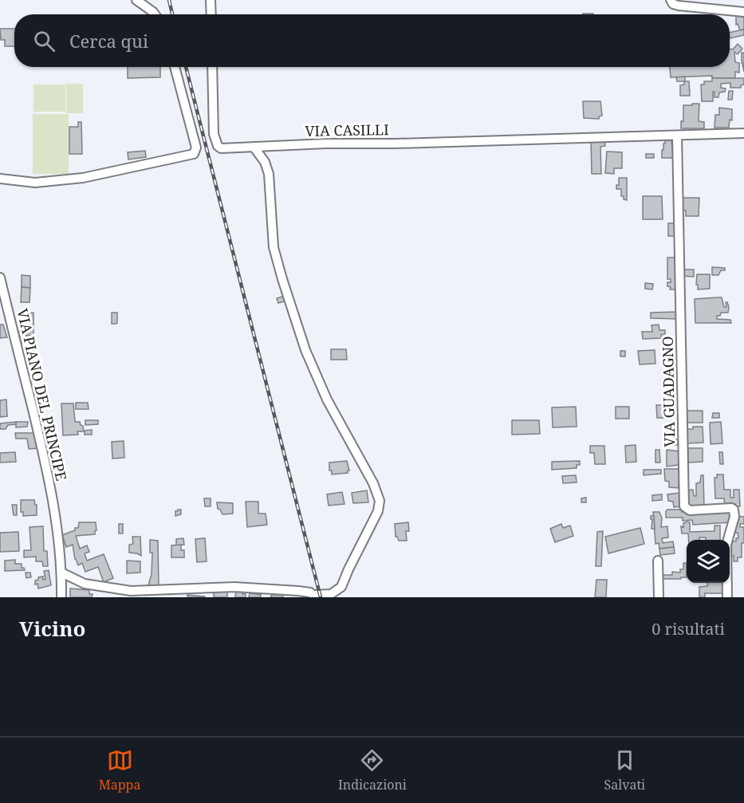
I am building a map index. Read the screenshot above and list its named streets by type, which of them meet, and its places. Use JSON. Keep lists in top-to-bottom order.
{
  "streets": {
    "street": ["VIA CASILLI", "VIA GUADAGNO", "VIA PIANO DEL PRINCIPE"]
  },
  "crossings": [
    ["VIA CASILLI", "VIA GUADAGNO"]
  ],
  "page": {
    "search": "Cerca qui",
    "heading": ["Vicino", "0 risultati"],
    "nav": ["Mappa", "Indicazioni", "Salvati"]
  }
}
